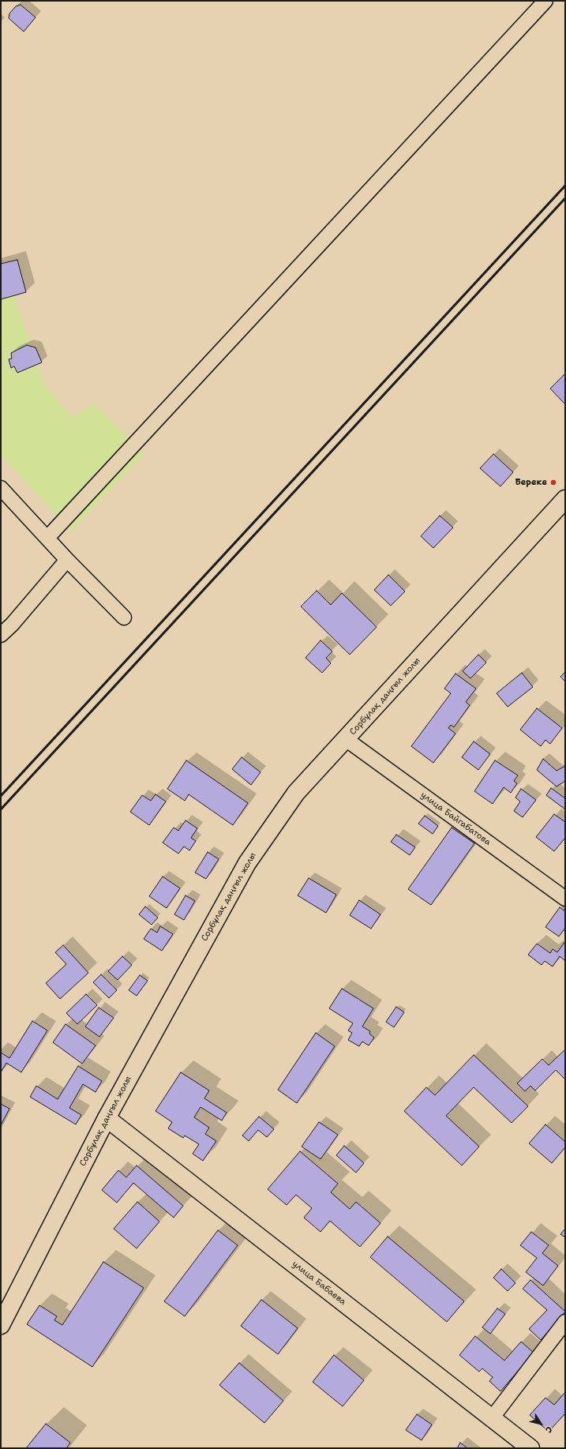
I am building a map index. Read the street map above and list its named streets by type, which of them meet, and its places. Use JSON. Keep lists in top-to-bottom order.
{
  "streets": {
    "main road": ["Сорбұлақ даңғыл жолы", "улица Бабаева"],
    "street": ["улица Байгабатова"]
  },
  "crossings": [
    ["Сорбұлақ даңғыл жолы", "улица Байгабатова"],
    ["Сорбұлақ даңғыл жолы", "улица Бабаева"]
  ],
  "places": ["Береке"],
  "north": "bottom right"
}
